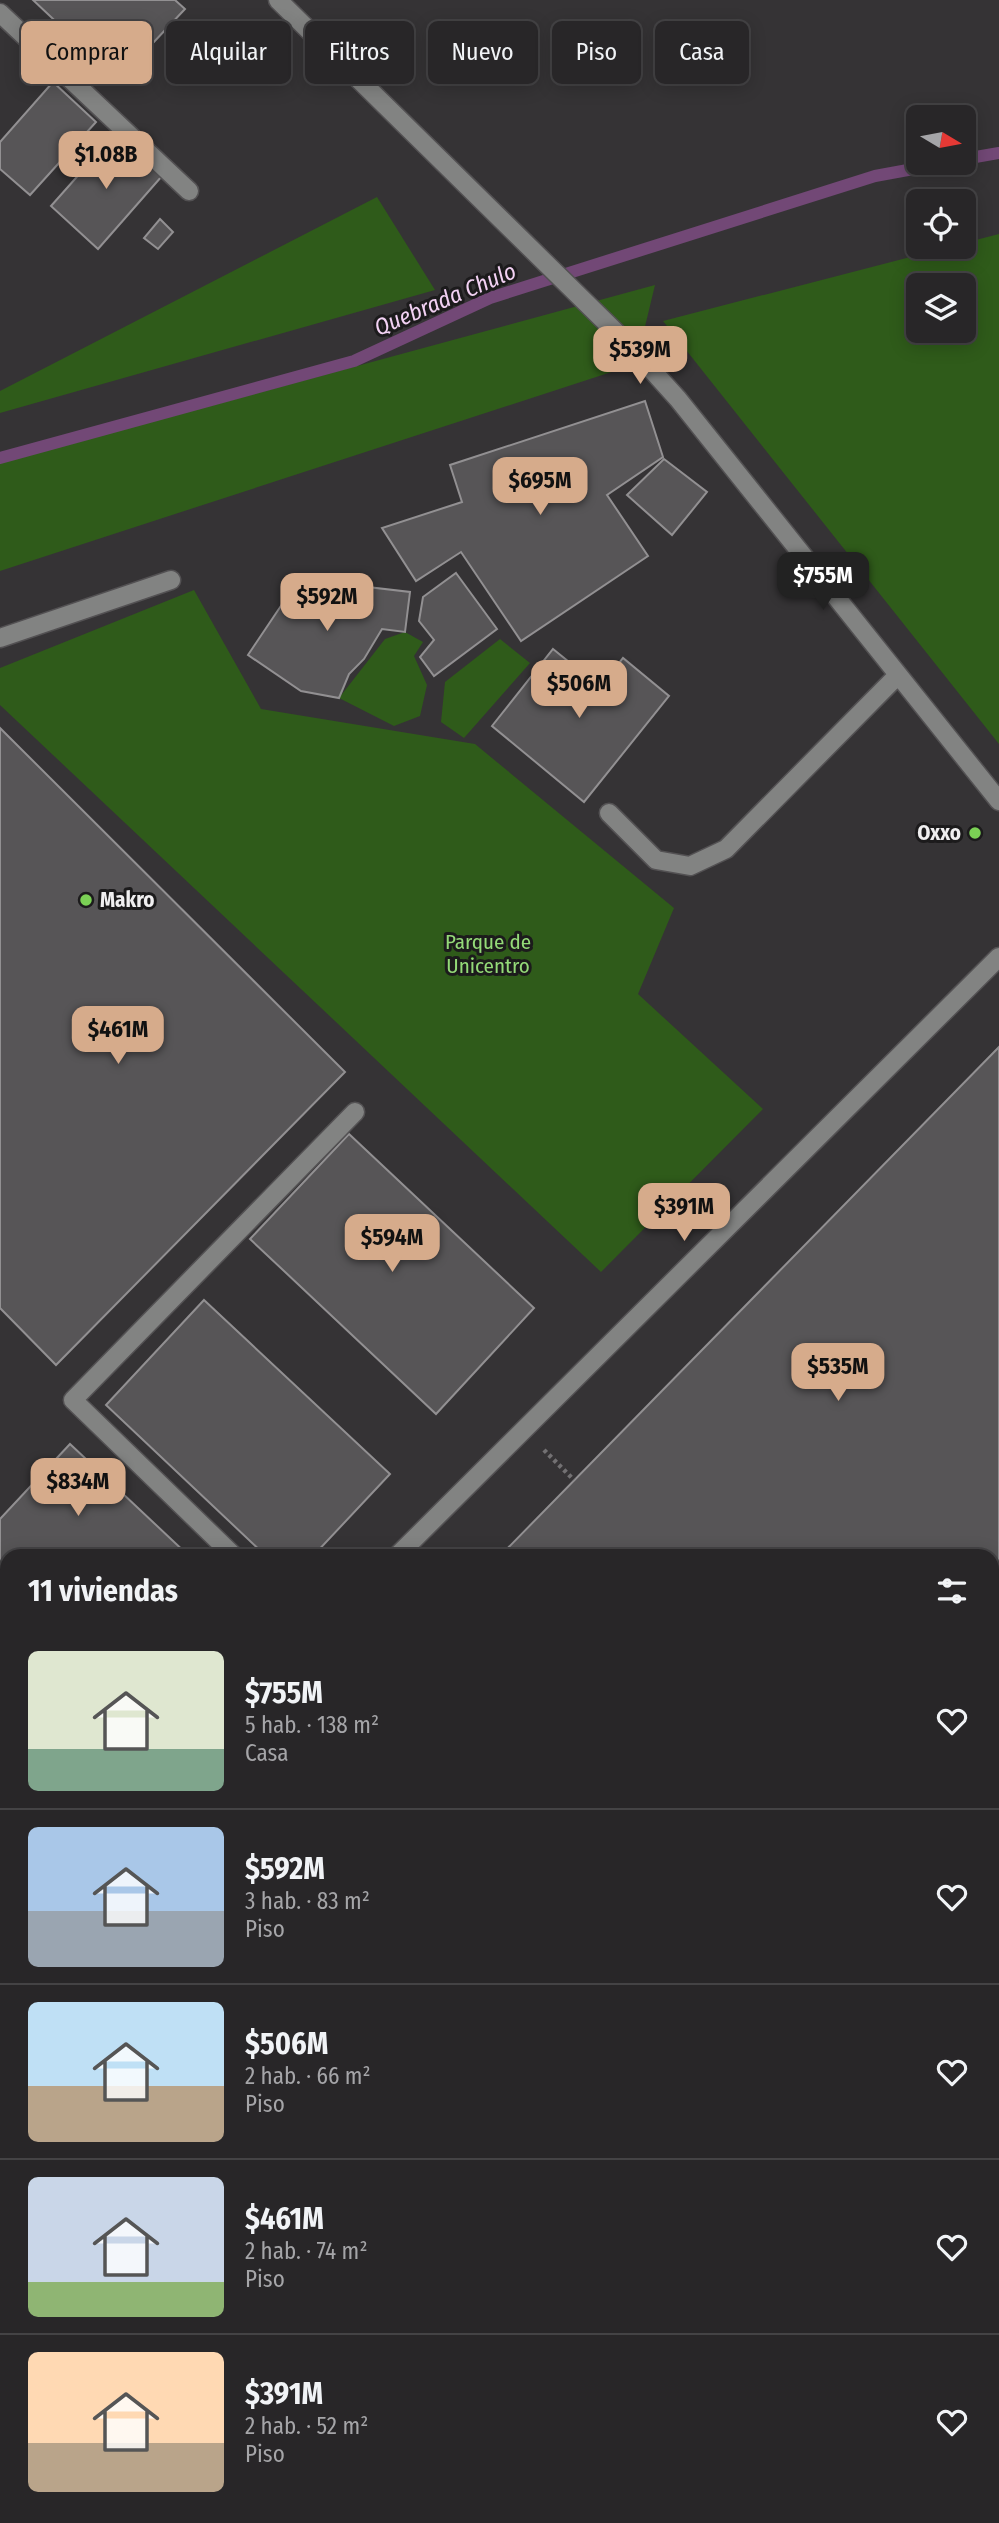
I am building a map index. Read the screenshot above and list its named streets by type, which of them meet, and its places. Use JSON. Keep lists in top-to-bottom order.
{
  "water": ["Quebrada Chulo"],
  "parks": ["Parque de Unicentro"],
  "places": ["Oxxo", "Makro"],
  "north": "right",
  "page": {
    "chip": [
      "Comprar",
      "Alquilar",
      "Filtros",
      "Nuevo",
      "Piso",
      "Casa"
    ],
    "price": [
      "$1.08B",
      "$539M",
      "$695M",
      "$755M",
      "$592M",
      "$506M",
      "$461M",
      "$391M",
      "$594M",
      "$535M",
      "$834M"
    ],
    "heading": "11 viviendas",
    "list": [
      {
        "name": "$755M",
        "note": "5 hab. · 138 m² · Casa"
      },
      {
        "name": "$592M",
        "note": "3 hab. · 83 m² · Piso"
      },
      {
        "name": "$506M",
        "note": "2 hab. · 66 m² · Piso"
      },
      {
        "name": "$461M",
        "note": "2 hab. · 74 m² · Piso"
      },
      {
        "name": "$391M",
        "note": "2 hab. · 52 m² · Piso"
      }
    ]
  }
}
